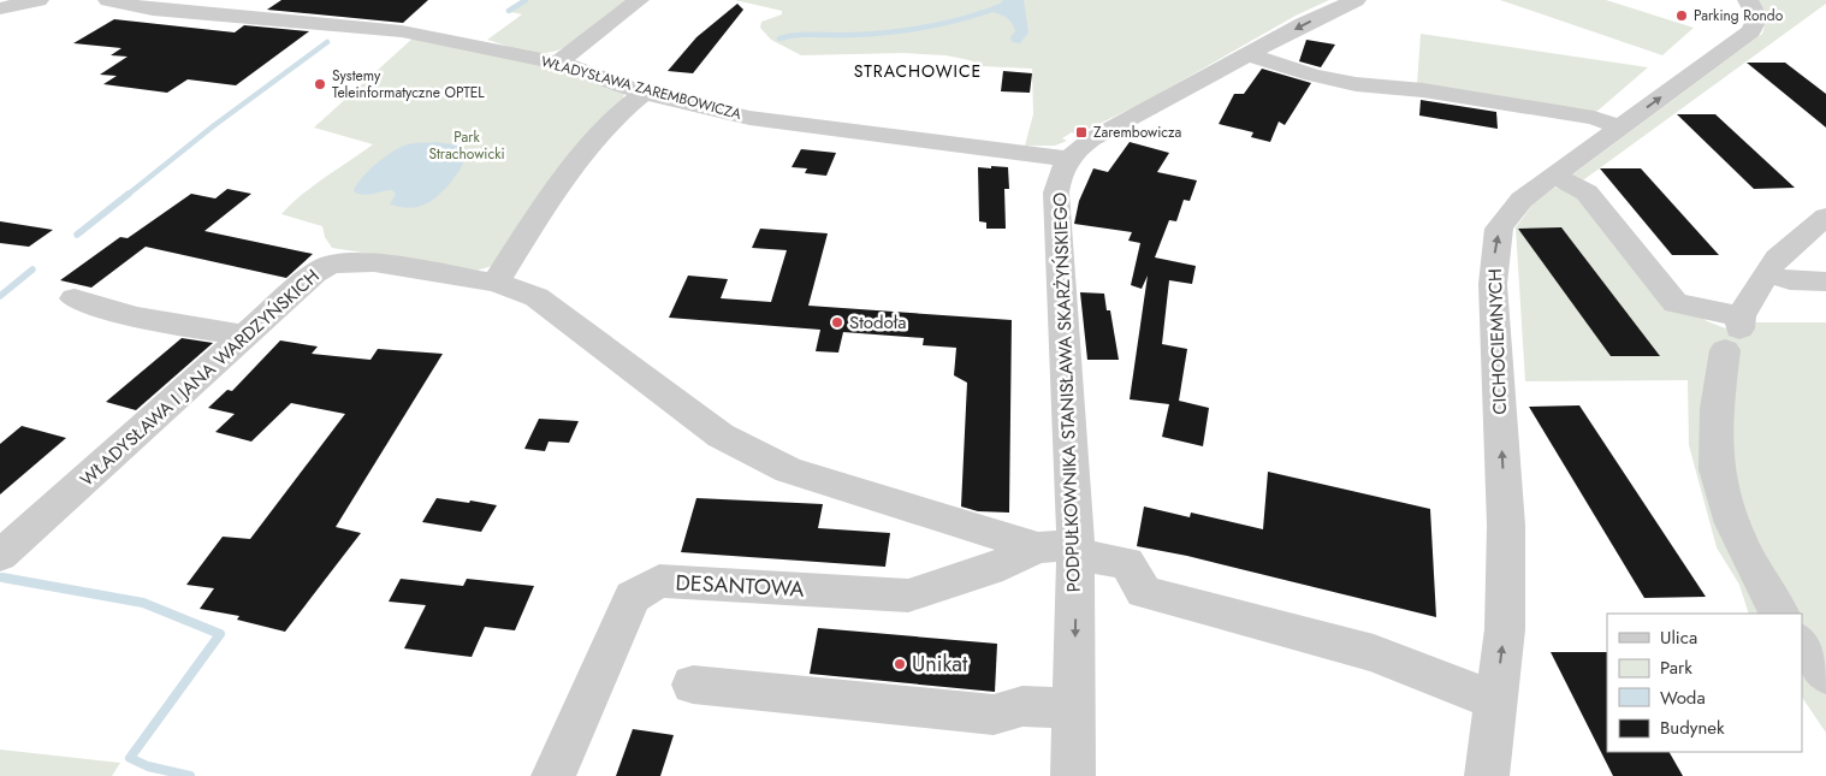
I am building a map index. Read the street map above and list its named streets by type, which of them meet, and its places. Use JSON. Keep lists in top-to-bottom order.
{
  "streets": {
    "street": [
      "WŁADYSŁAWA ZAREMBOWICZA",
      "CICHOCIEMNYCH",
      "WŁADYSŁAWA I JANA WARDZYŃSKICH",
      "PODPUŁKOWNIKA STANISŁAWA SKARŻYŃSKIEGO",
      "DESANTOWA"
    ]
  },
  "crossings": [
    ["WŁADYSŁAWA ZAREMBOWICZA", "PODPUŁKOWNIKA STANISŁAWA SKARŻYŃSKIEGO"],
    ["CICHOCIEMNYCH", "WŁADYSŁAWA I JANA WARDZYŃSKICH"],
    ["WŁADYSŁAWA I JANA WARDZYŃSKICH", "PODPUŁKOWNIKA STANISŁAWA SKARŻYŃSKIEGO"],
    ["WŁADYSŁAWA I JANA WARDZYŃSKICH", "DESANTOWA"],
    ["PODPUŁKOWNIKA STANISŁAWA SKARŻYŃSKIEGO", "DESANTOWA"]
  ],
  "one_way": ["CICHOCIEMNYCH"],
  "districts": ["STRACHOWICE"],
  "parks": ["Park Strachowicki"],
  "places": {
    "other": [
      "Parking Rondo",
      "Systemy Teleinformatyczne OPTEL",
      "Stodoła",
      "Unikat"
    ],
    "transit": ["Zarembowicza"]
  },
  "legend": [
    "Ulica",
    "Park",
    "Woda",
    "Budynek"
  ]
}
